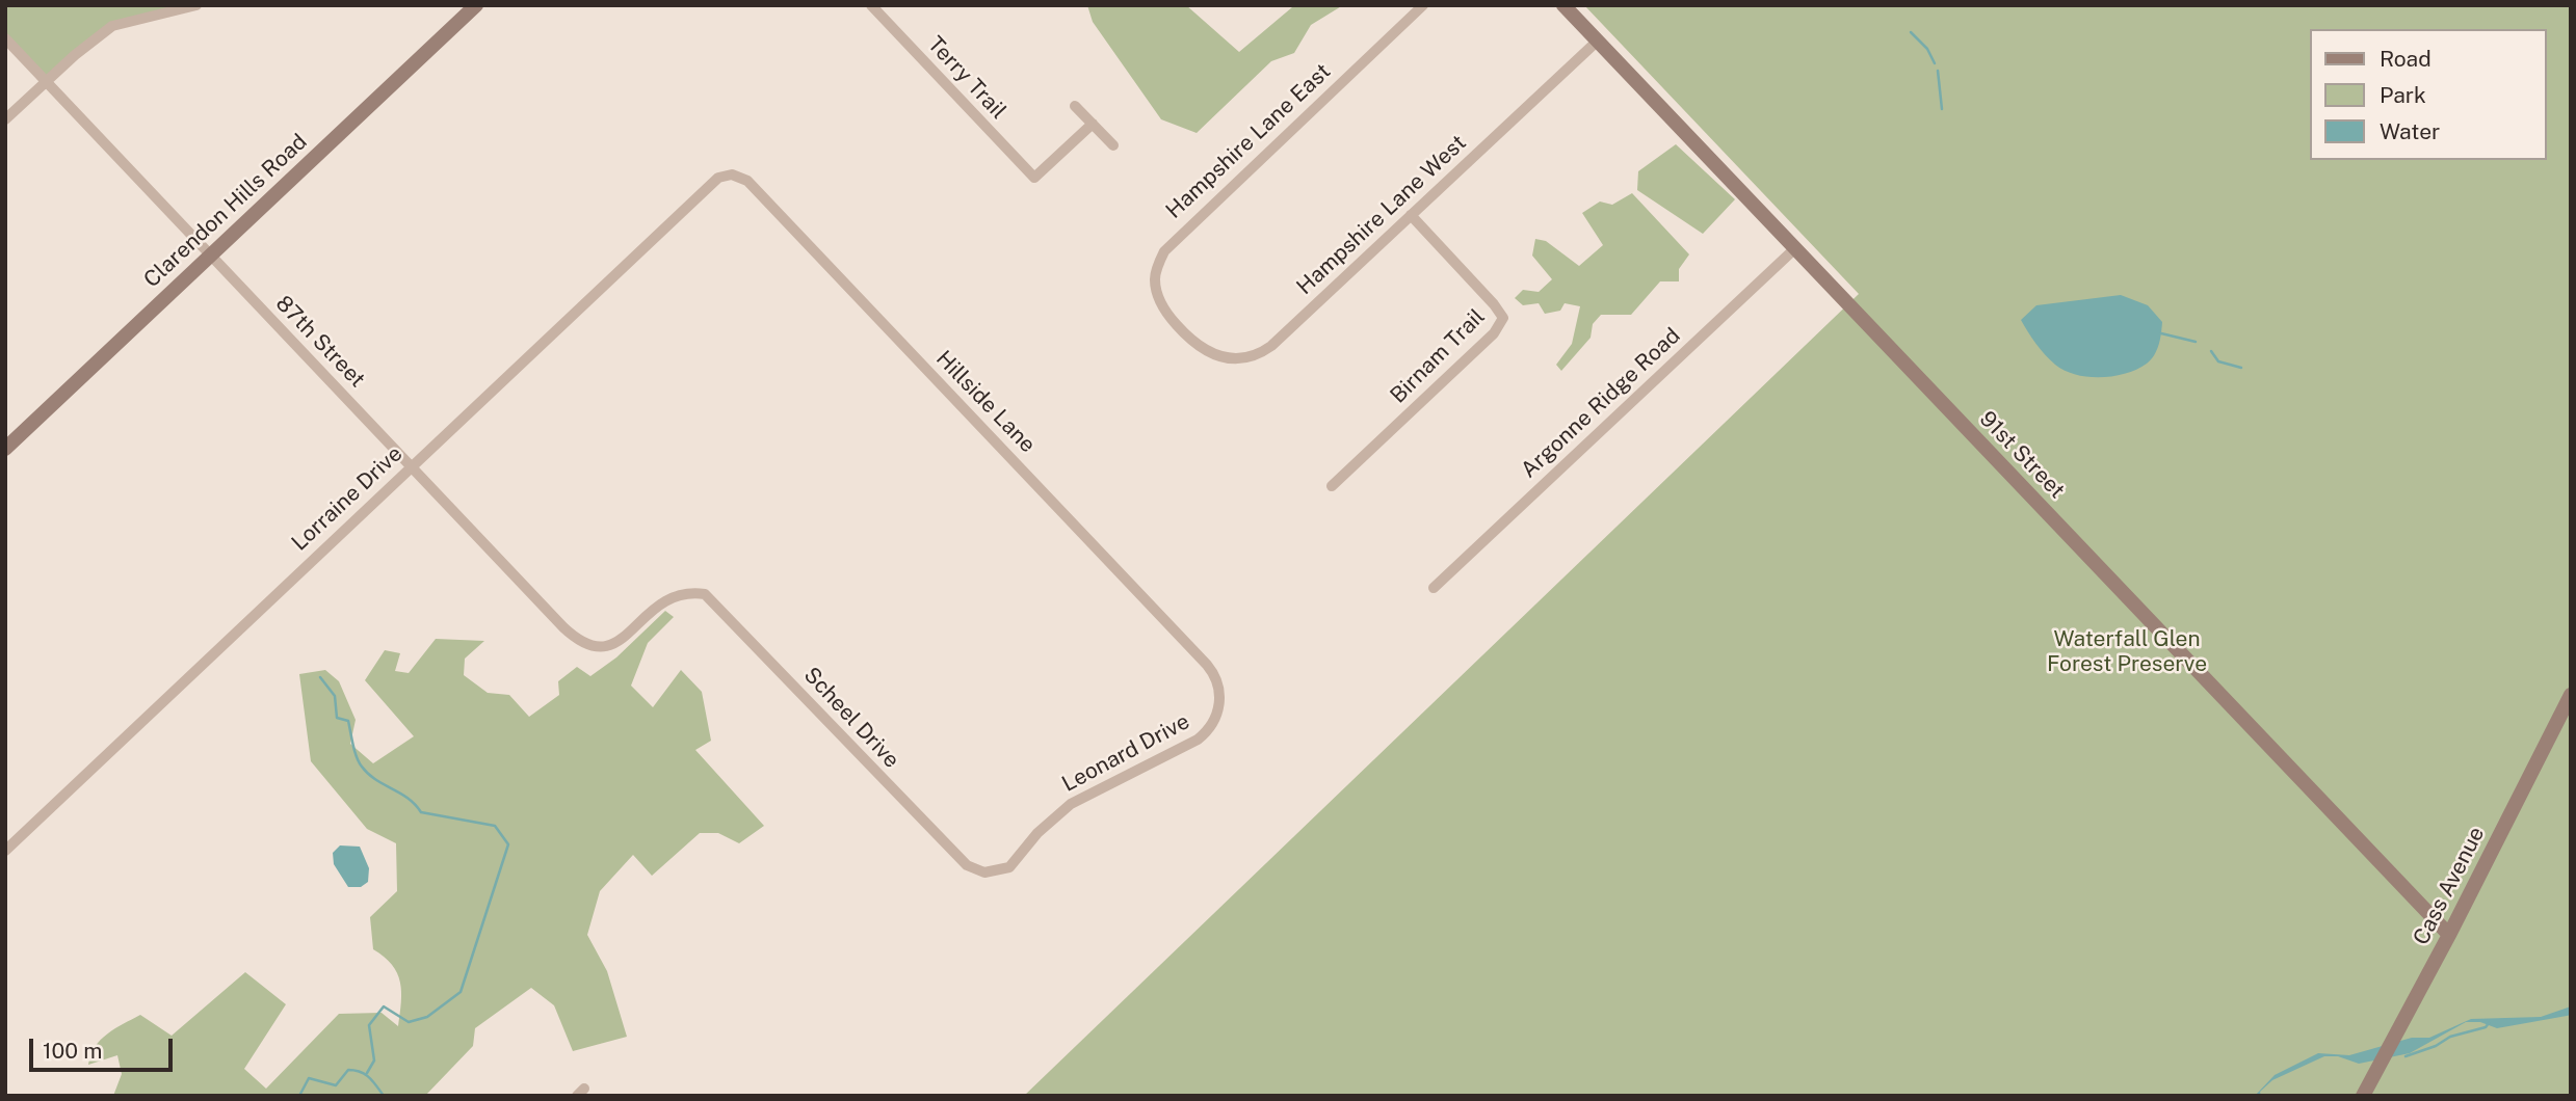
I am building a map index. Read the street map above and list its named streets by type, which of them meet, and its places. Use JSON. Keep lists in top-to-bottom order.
{
  "streets": {
    "main road": ["Clarendon Hills Road", "91st Street", "Cass Avenue"],
    "street": [
      "Terry Trail",
      "Hampshire Lane East",
      "Hampshire Lane West",
      "87th Street",
      "Birnam Trail",
      "Hillside Lane",
      "Argonne Ridge Road",
      "Lorraine Drive",
      "Scheel Drive",
      "Leonard Drive"
    ]
  },
  "crossings": [
    ["Hampshire Lane East", "Hampshire Lane West"],
    ["Clarendon Hills Road", "87th Street"],
    ["Hampshire Lane West", "Birnam Trail"],
    ["Hampshire Lane West", "91st Street"],
    ["87th Street", "Lorraine Drive"],
    ["87th Street", "Scheel Drive"],
    ["Hillside Lane", "Lorraine Drive"],
    ["Hillside Lane", "Leonard Drive"],
    ["Argonne Ridge Road", "91st Street"],
    ["91st Street", "Cass Avenue"],
    ["Scheel Drive", "Leonard Drive"]
  ],
  "parks": ["Waterfall Glen Forest Preserve"],
  "legend": ["Road", "Park", "Water"],
  "scale_bar": "100 m"
}
